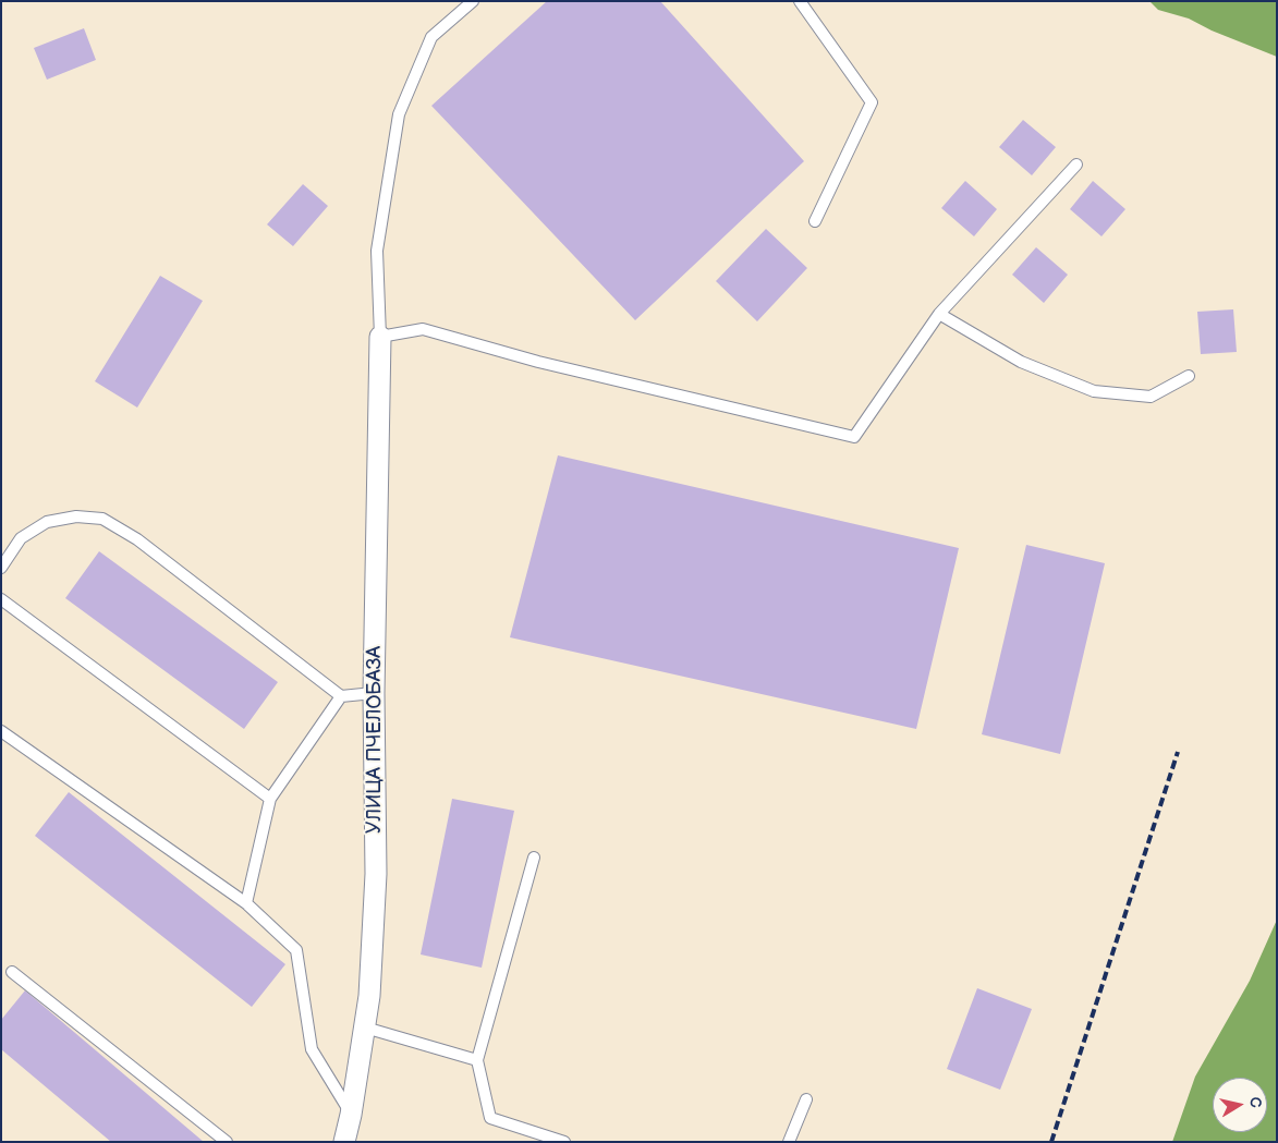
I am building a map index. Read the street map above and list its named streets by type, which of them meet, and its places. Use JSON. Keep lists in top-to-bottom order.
{
  "streets": {
    "street": ["УЛИЦА ПЧЕЛОБАЗА"]
  },
  "north": "right"
}
